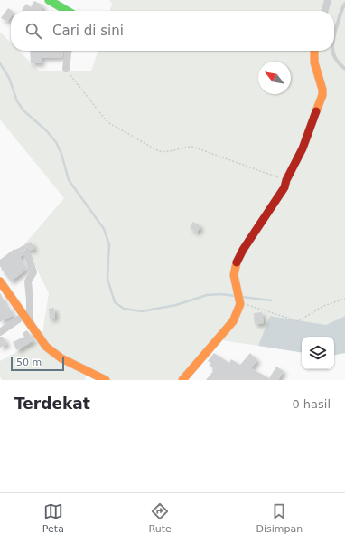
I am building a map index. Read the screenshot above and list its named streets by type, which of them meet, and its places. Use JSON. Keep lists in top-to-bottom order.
{
  "scale_bar": "50 m",
  "north": "top left",
  "page": {
    "search": "Cari di sini",
    "scale": "50 m",
    "heading": ["Terdekat", "0 hasil"],
    "nav": ["Peta", "Rute", "Disimpan"]
  }
}
